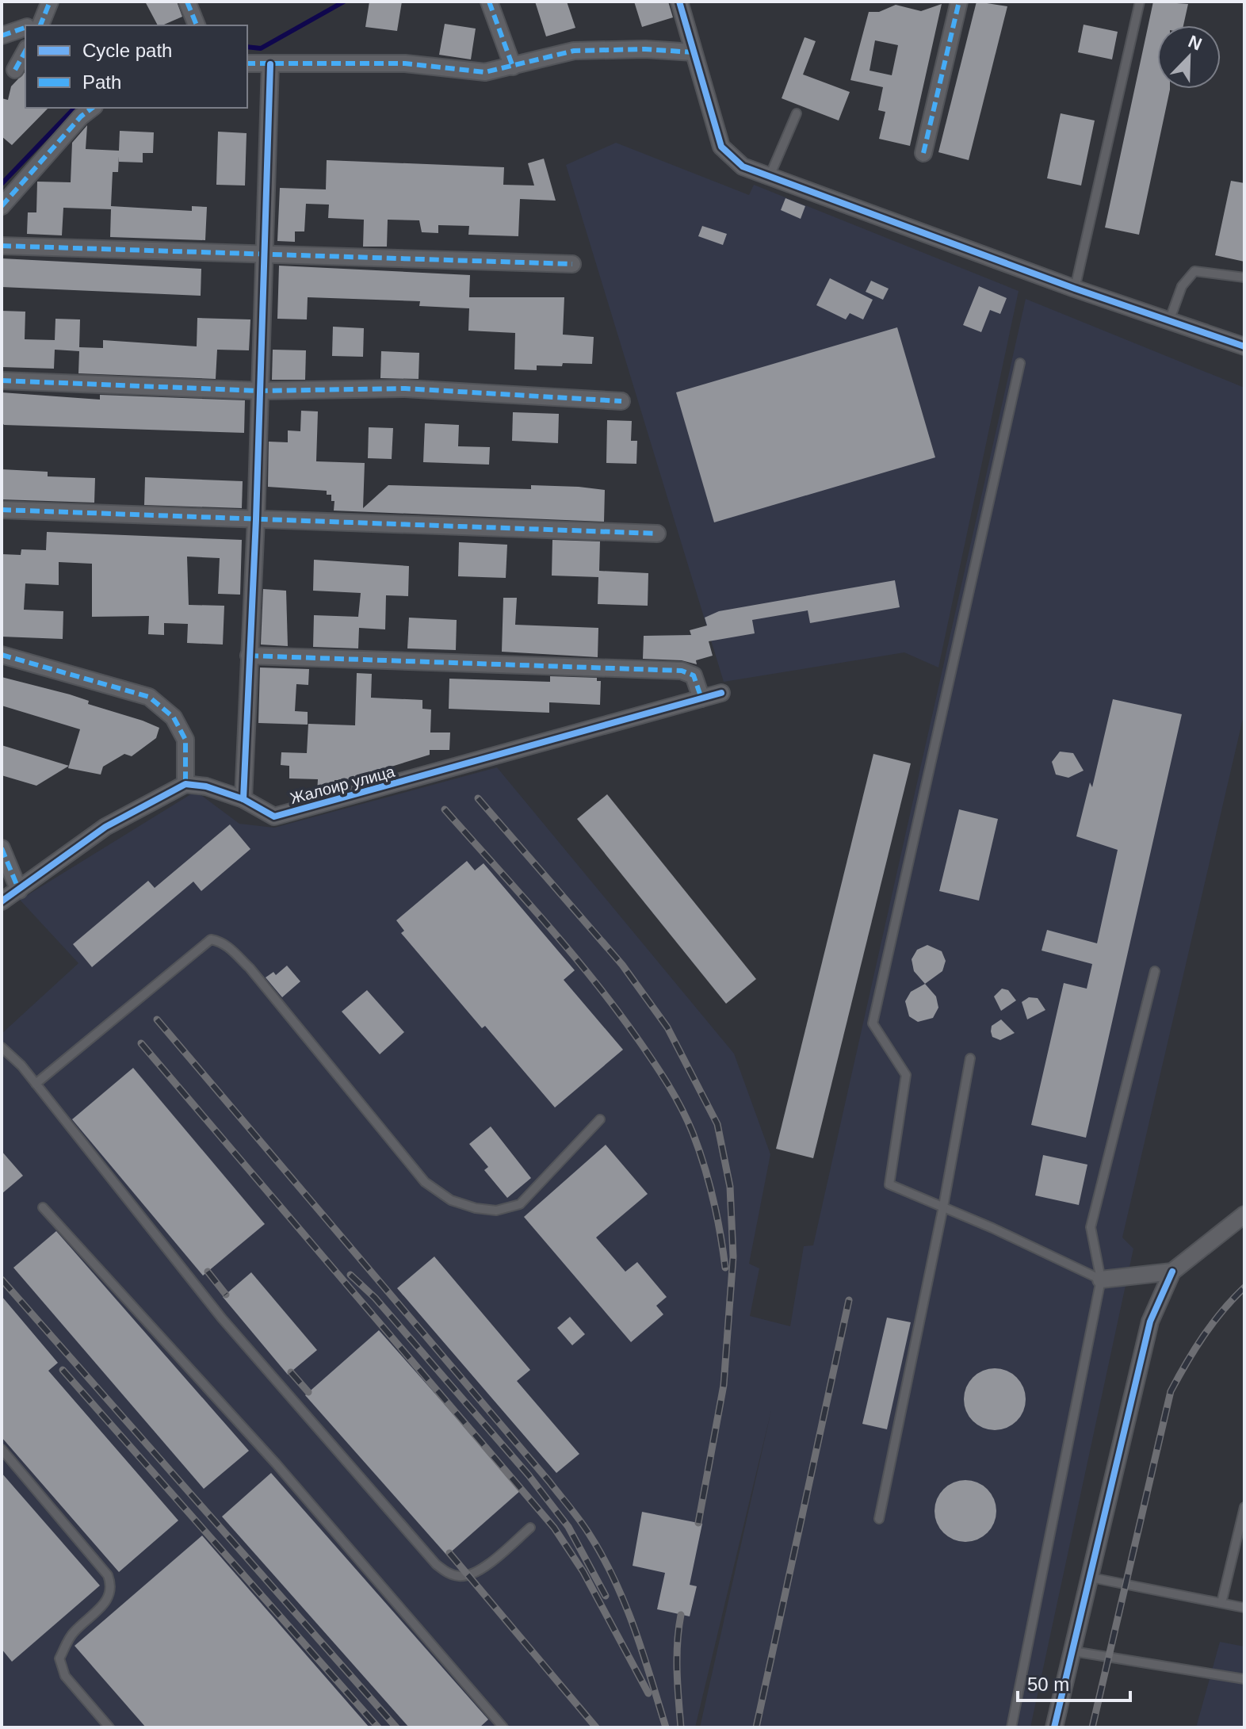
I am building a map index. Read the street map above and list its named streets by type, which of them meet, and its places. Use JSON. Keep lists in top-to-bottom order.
{
  "streets": {
    "street": ["Жалоир улица"]
  },
  "legend": ["Cycle path", "Path"],
  "scale_bar": "50 m",
  "north": "top right"
}
